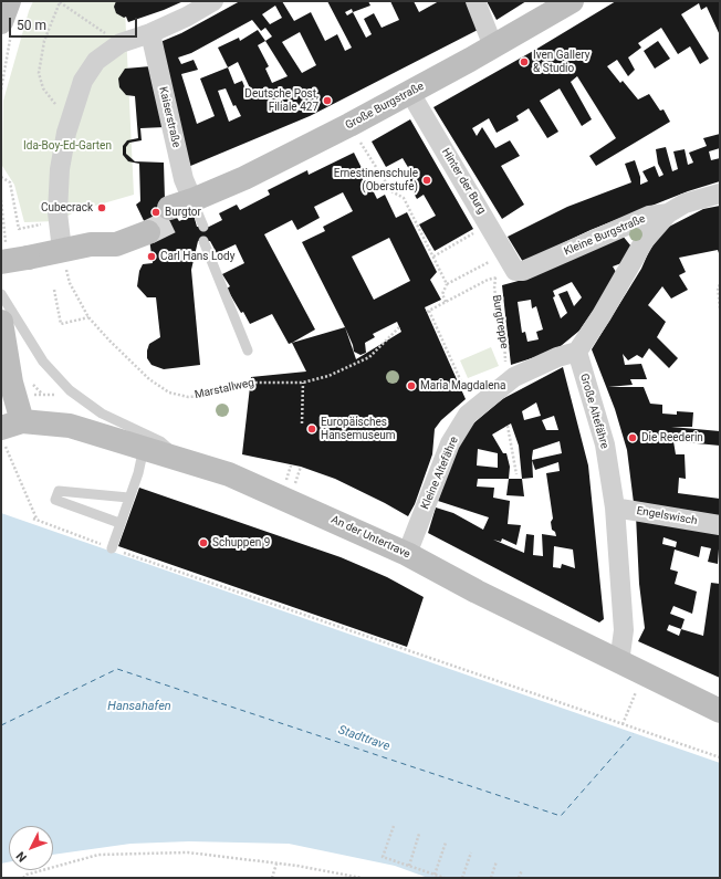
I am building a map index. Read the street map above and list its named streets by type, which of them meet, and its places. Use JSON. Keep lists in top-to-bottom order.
{
  "streets": {
    "main road": ["Große Burgstraße", "An der Untertrave"],
    "street": [
      "Kaiserstraße",
      "Hinter der Burg",
      "Kleine Burgstraße",
      "Große Altefähre",
      "Kleine Altefähre",
      "Engelswisch"
    ],
    "path": ["Burgtreppe", "Marstallweg"]
  },
  "crossings": [
    ["Große Burgstraße", "Kaiserstraße"],
    ["Große Burgstraße", "Hinter der Burg"],
    ["Hinter der Burg", "Kleine Burgstraße"],
    ["Große Altefähre", "Kleine Altefähre"],
    ["Große Altefähre", "Engelswisch"],
    ["Große Altefähre", "An der Untertrave"],
    ["Kleine Altefähre", "An der Untertrave"]
  ],
  "water": ["Hansahafen", "Stadttrave"],
  "parks": ["Ida-Boy-Ed-Garten"],
  "places": [
    "Iven Gallery & Studio",
    "Deutsche Post, Filiale 427",
    "Ernestinenschule (Oberstufe)",
    "Cubecrack",
    "Burgtor",
    "Carl Hans Lody",
    "Maria Magdalena",
    "Europäisches Hansemuseum",
    "Die Reederin",
    "Schuppen 9"
  ],
  "scale_bar": "50 m",
  "north": "bottom left"
}
